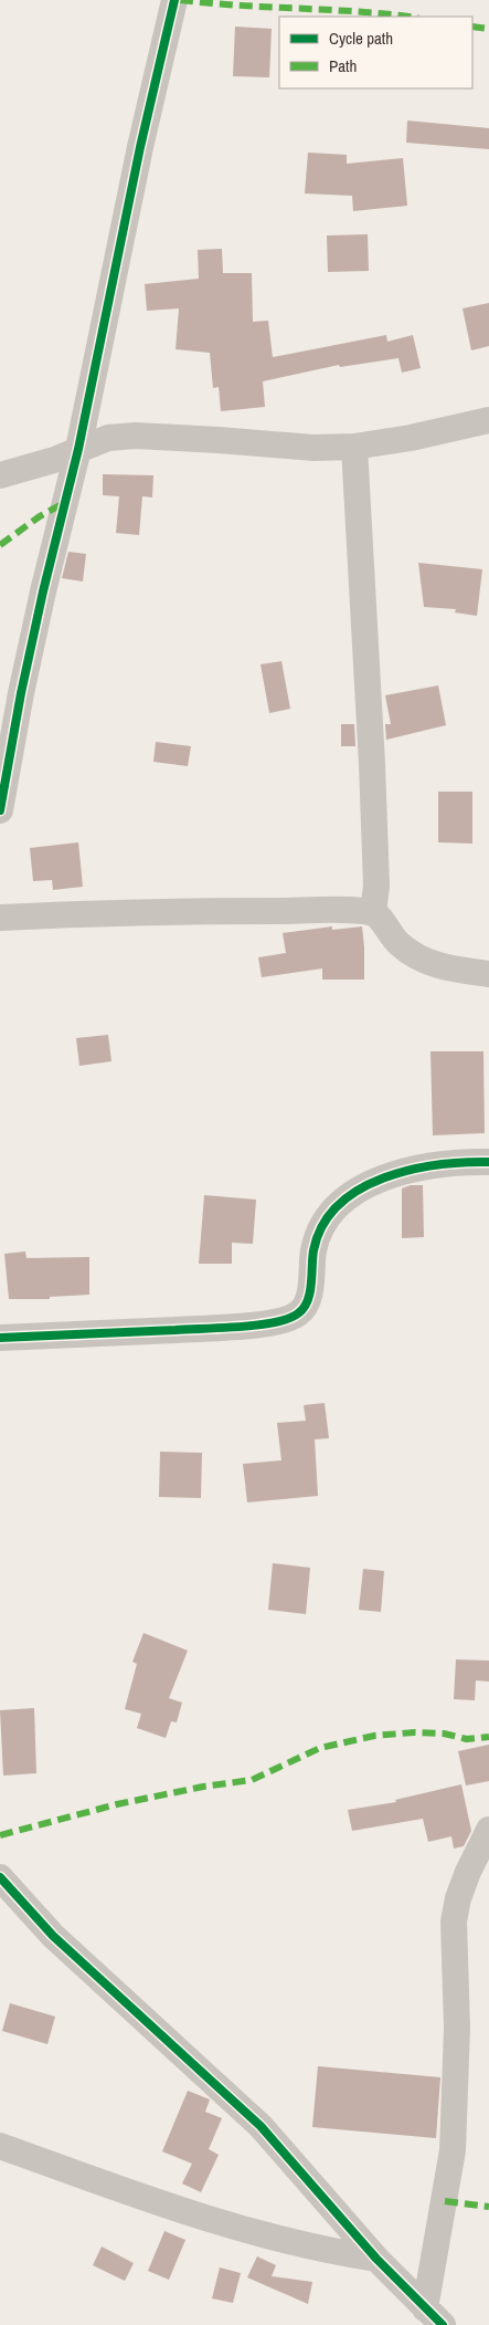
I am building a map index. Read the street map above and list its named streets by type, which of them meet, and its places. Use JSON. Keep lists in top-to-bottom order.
{
  "legend": ["Cycle path", "Path"]
}
